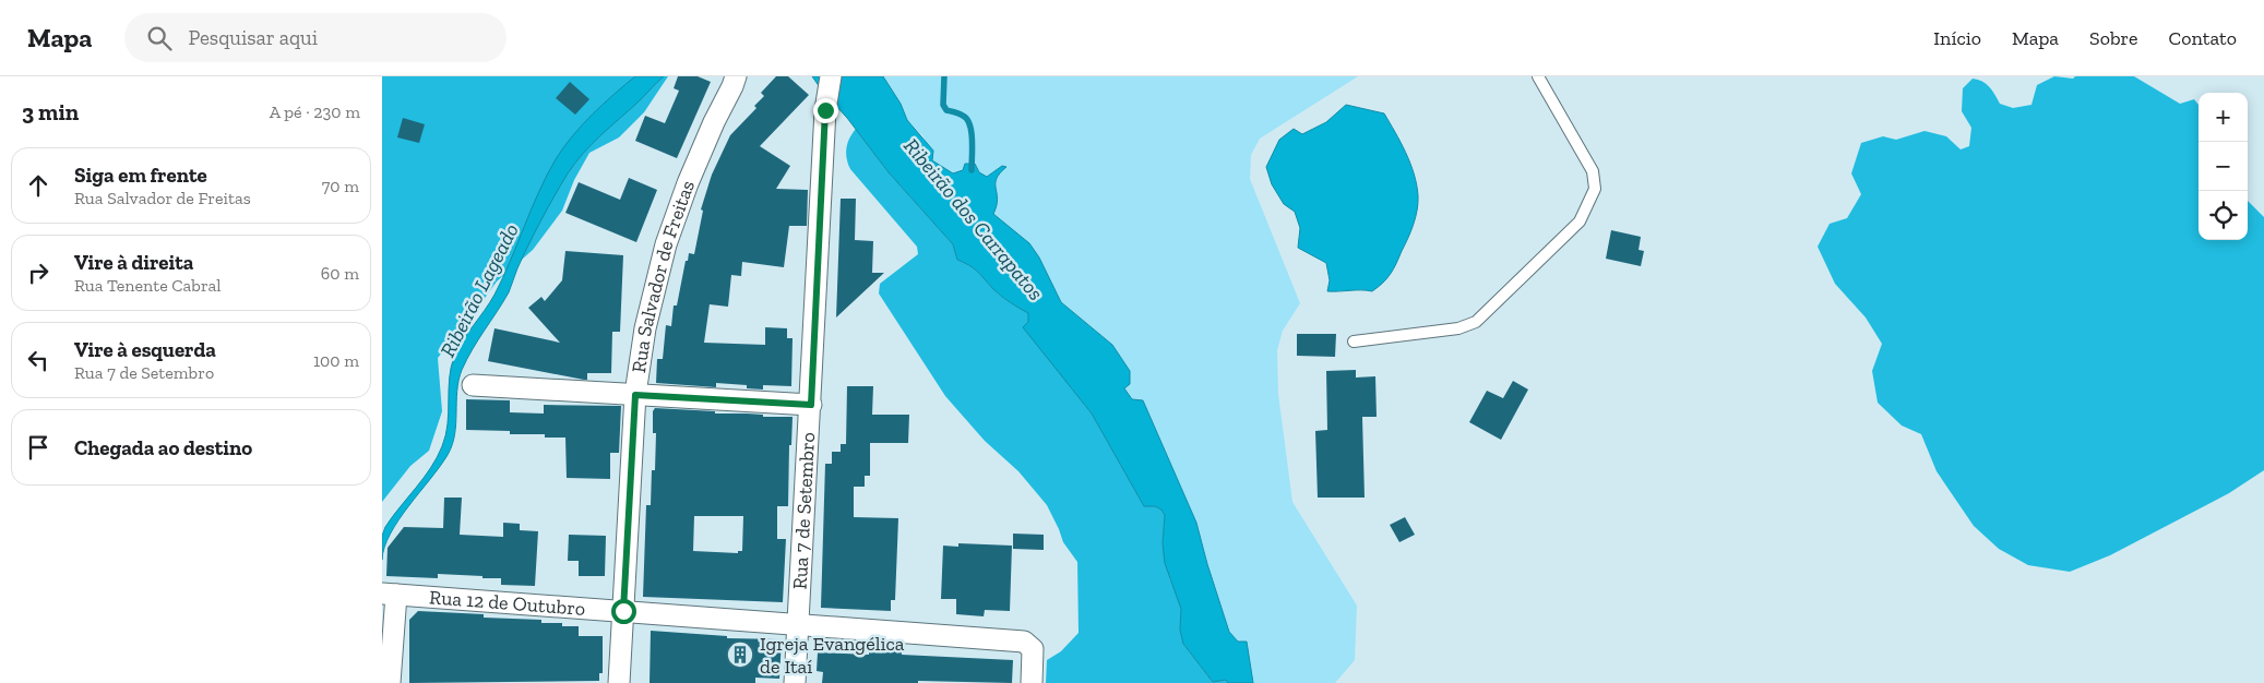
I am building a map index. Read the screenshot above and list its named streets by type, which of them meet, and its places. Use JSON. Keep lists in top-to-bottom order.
{
  "streets": {
    "street": ["Rua Salvador de Freitas", "Rua 7 de Setembro", "Rua 12 de Outubro"]
  },
  "crossings": [
    ["Rua Salvador de Freitas", "Rua 12 de Outubro"],
    ["Rua 7 de Setembro", "Rua 12 de Outubro"]
  ],
  "water": ["Ribeirão dos Carrapatos", "Ribeirão Lageado"],
  "places": {
    "building": ["Igreja Evangélica de Itaí"]
  },
  "page": {
    "header": "Mapa",
    "search": "Pesquisar aqui",
    "nav": [
      "Início",
      "Mapa",
      "Sobre",
      "Contato"
    ],
    "heading": ["3 min", "A pé · 230 m"],
    "map_buttons": ["+", "−"],
    "list": [
      ["Siga em frente", "Rua Salvador de Freitas", "70 m"],
      ["Vire à direita", "Rua Tenente Cabral", "60 m"],
      ["Vire à esquerda", "Rua 7 de Setembro", "100 m"],
      "Chegada ao destino"
    ]
  }
}
